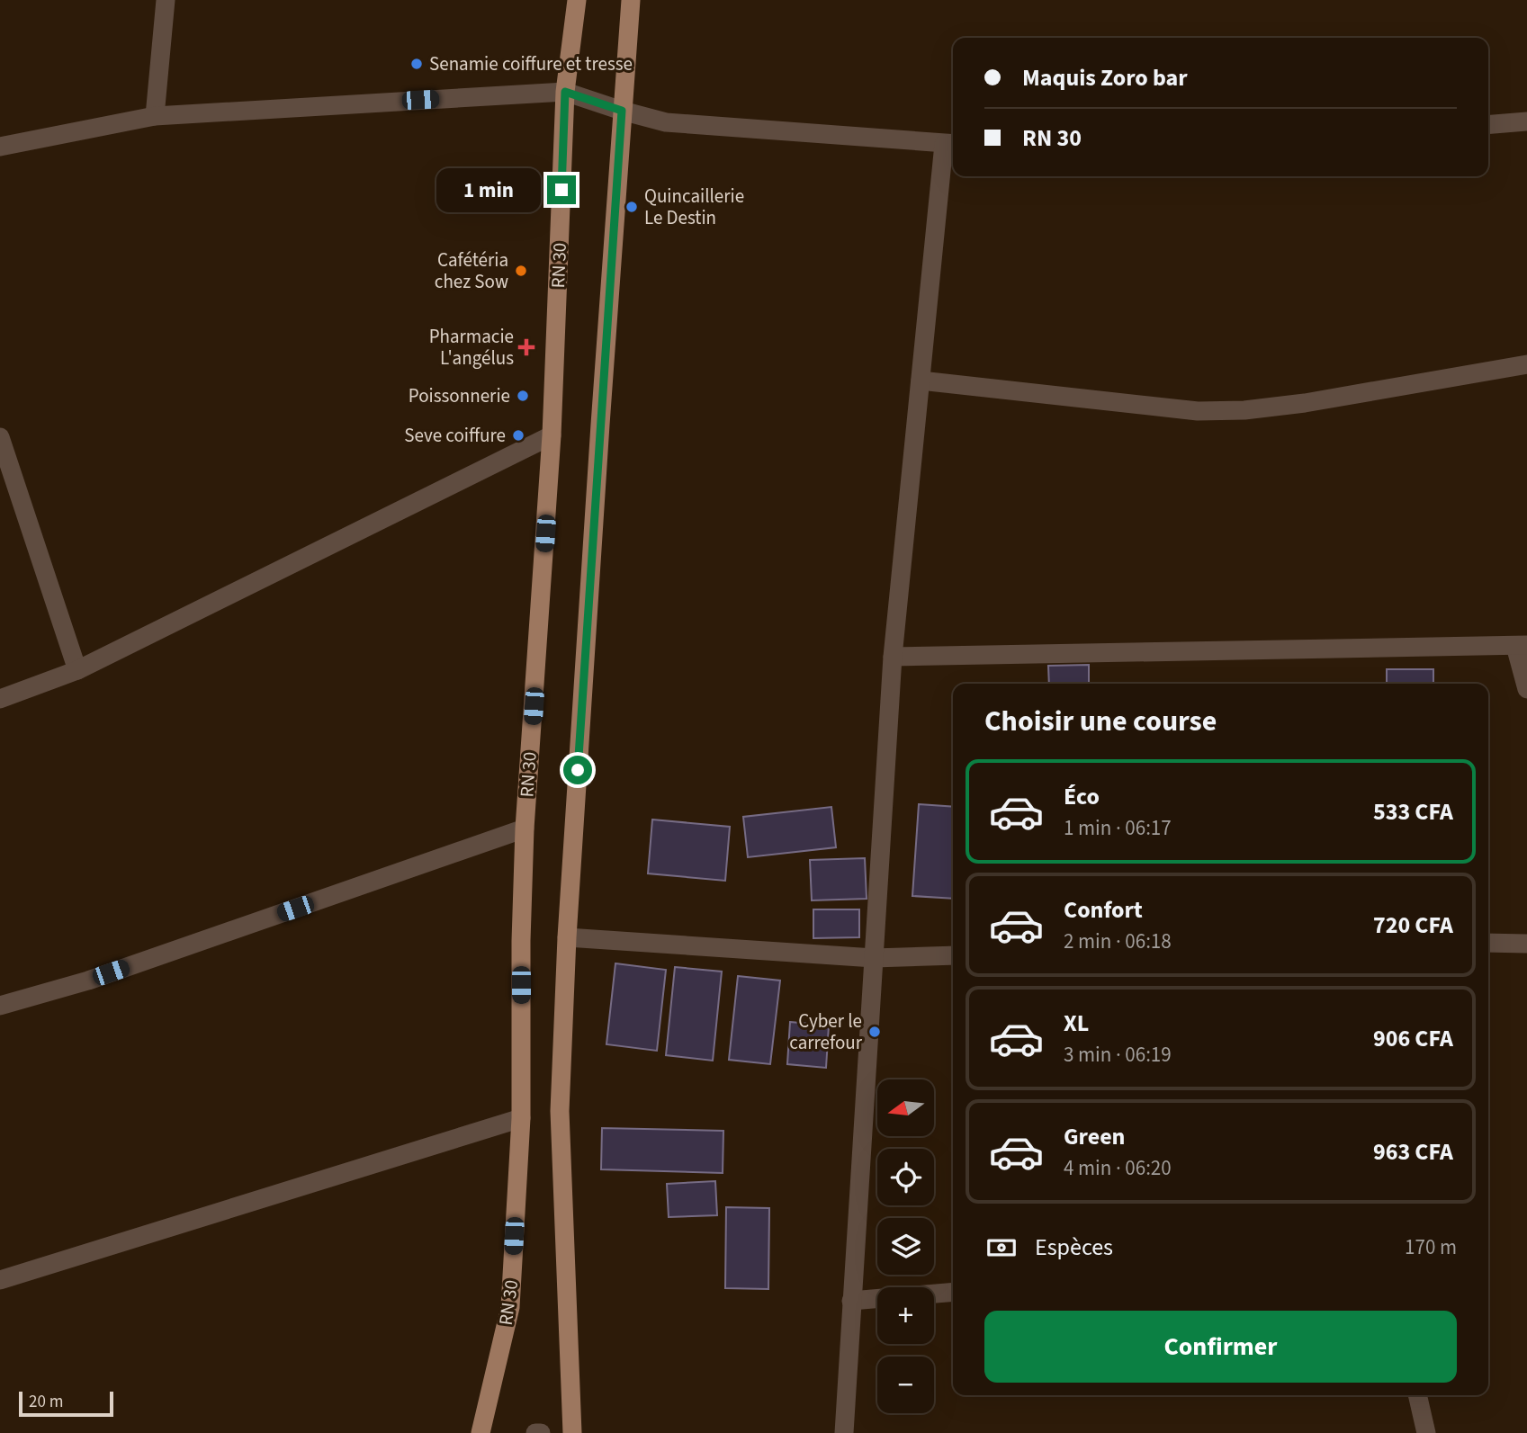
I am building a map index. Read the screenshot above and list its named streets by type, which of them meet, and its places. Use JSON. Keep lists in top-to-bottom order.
{
  "streets": {
    "main road": ["RN 30"]
  },
  "places": {
    "other": [
      "Senamie coiffure et tresse",
      "Quincaillerie Le Destin",
      "Cafétéria chez Sow",
      "Poissonnerie",
      "Seve coiffure",
      "Cyber le carrefour"
    ],
    "health": ["Pharmacie L'angélus"]
  },
  "scale_bar": "20 m",
  "north": "left",
  "page": {
    "banner": ["Maquis Zoro bar", "RN 30"],
    "bubble": "1 min",
    "heading": "Choisir une course",
    "list": [
      {
        "name": "Éco",
        "note": "1 min · 06:17",
        "value": "533 CFA"
      },
      {
        "name": "Confort",
        "note": "2 min · 06:18",
        "value": "720 CFA"
      },
      {
        "name": "XL",
        "note": "3 min · 06:19",
        "value": "906 CFA"
      },
      {
        "name": "Green",
        "note": "4 min · 06:20",
        "value": "963 CFA"
      }
    ],
    "map_buttons": ["+", "−"],
    "pay": ["Espèces", "170 m"],
    "buttons": "Confirmer",
    "scale": "20 m"
  }
}
